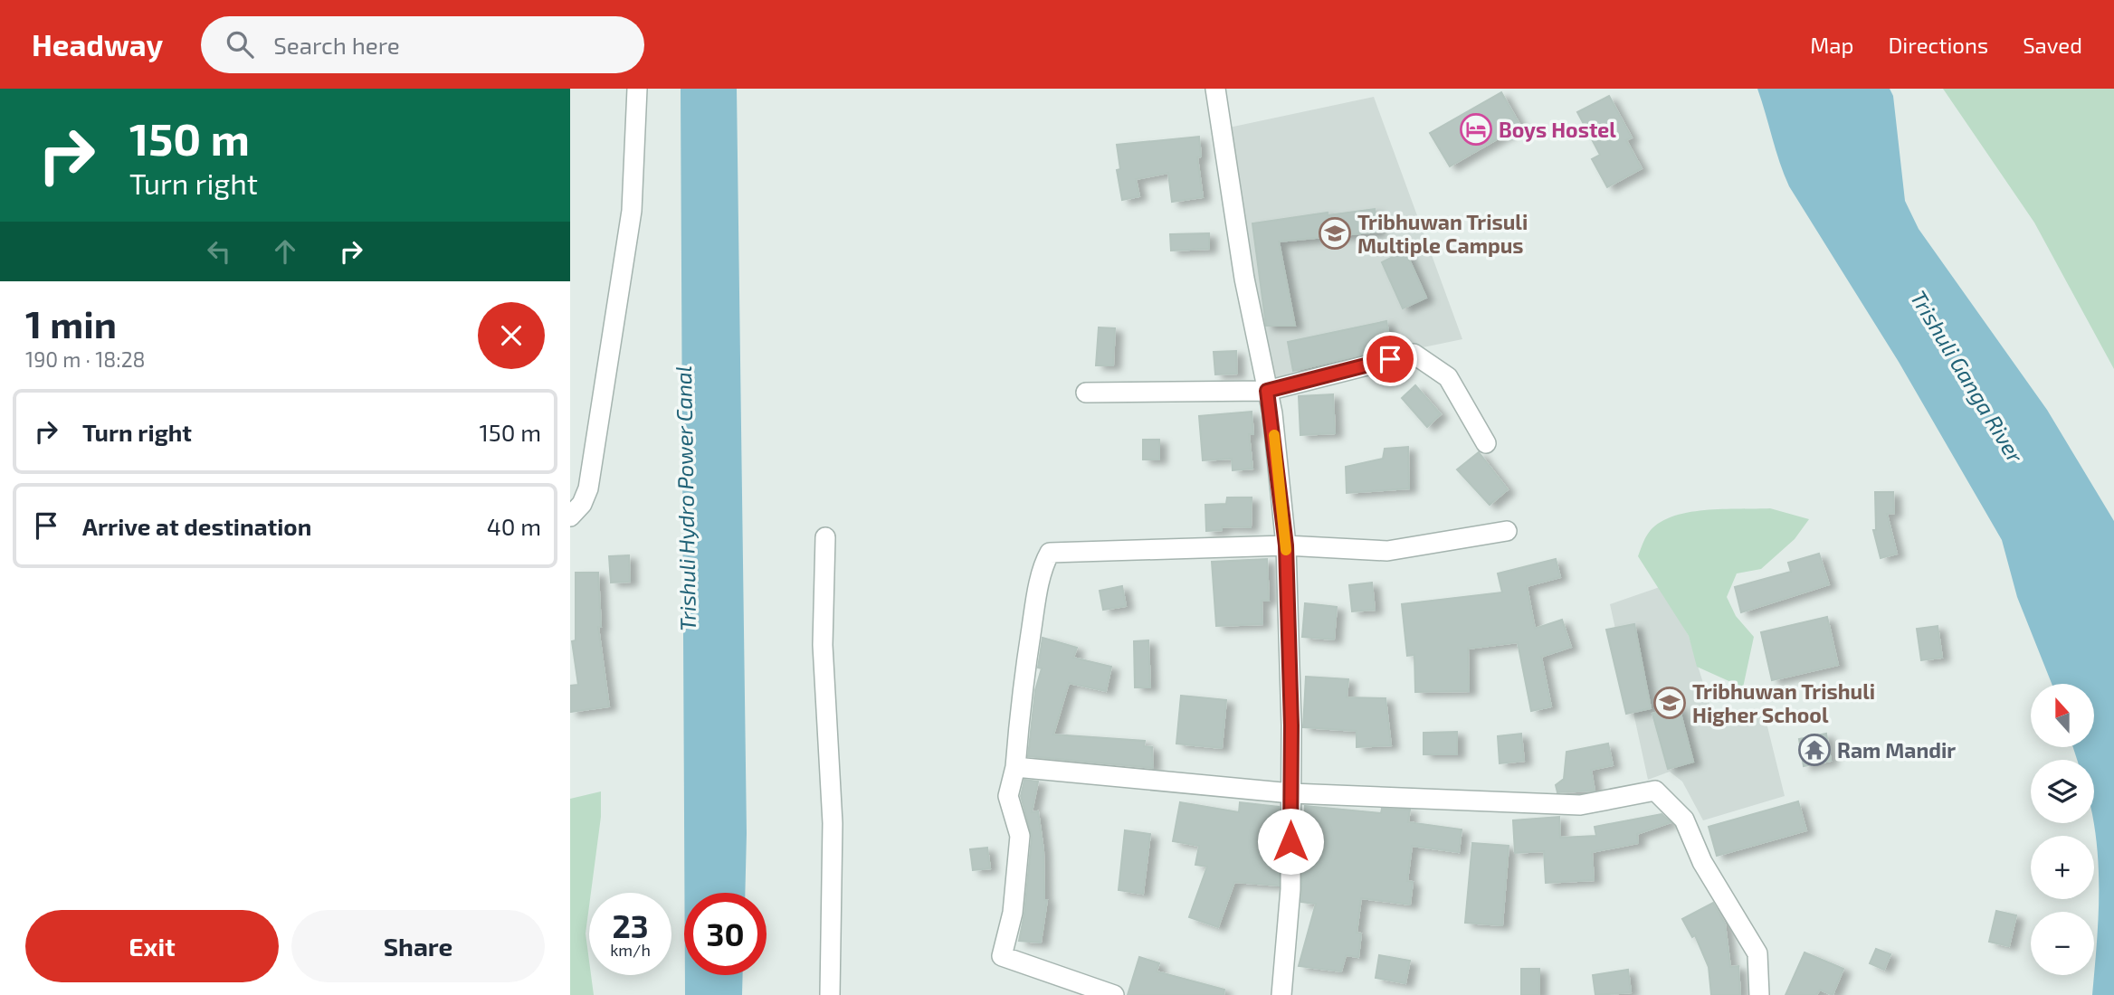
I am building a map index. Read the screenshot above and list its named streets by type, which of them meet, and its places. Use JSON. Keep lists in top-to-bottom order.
{
  "water": ["Trishuli Ganga River", "Trishuli Hydro Power Canal"],
  "places": {
    "hotel": ["Boys Hostel"],
    "school or university": ["Tribhuwan Trisuli Multiple Campus", "Tribhuwan Trishuli Higher School"],
    "temple": ["Ram Mandir"]
  },
  "north": "top",
  "page": {
    "header": "Headway",
    "search": "Search here",
    "nav": ["Map", "Directions", "Saved"],
    "turn": ["150 m", "Turn right"],
    "heading": ["1 min", "190 m · 18:28"],
    "list": [
      {
        "name": "Turn right",
        "value": "150 m"
      },
      {
        "name": "Arrive at destination",
        "value": "40 m"
      }
    ],
    "map_buttons": ["+", "−"],
    "speed": "23 km/h",
    "limit": "30",
    "buttons": ["Exit", "Share"]
  }
}
